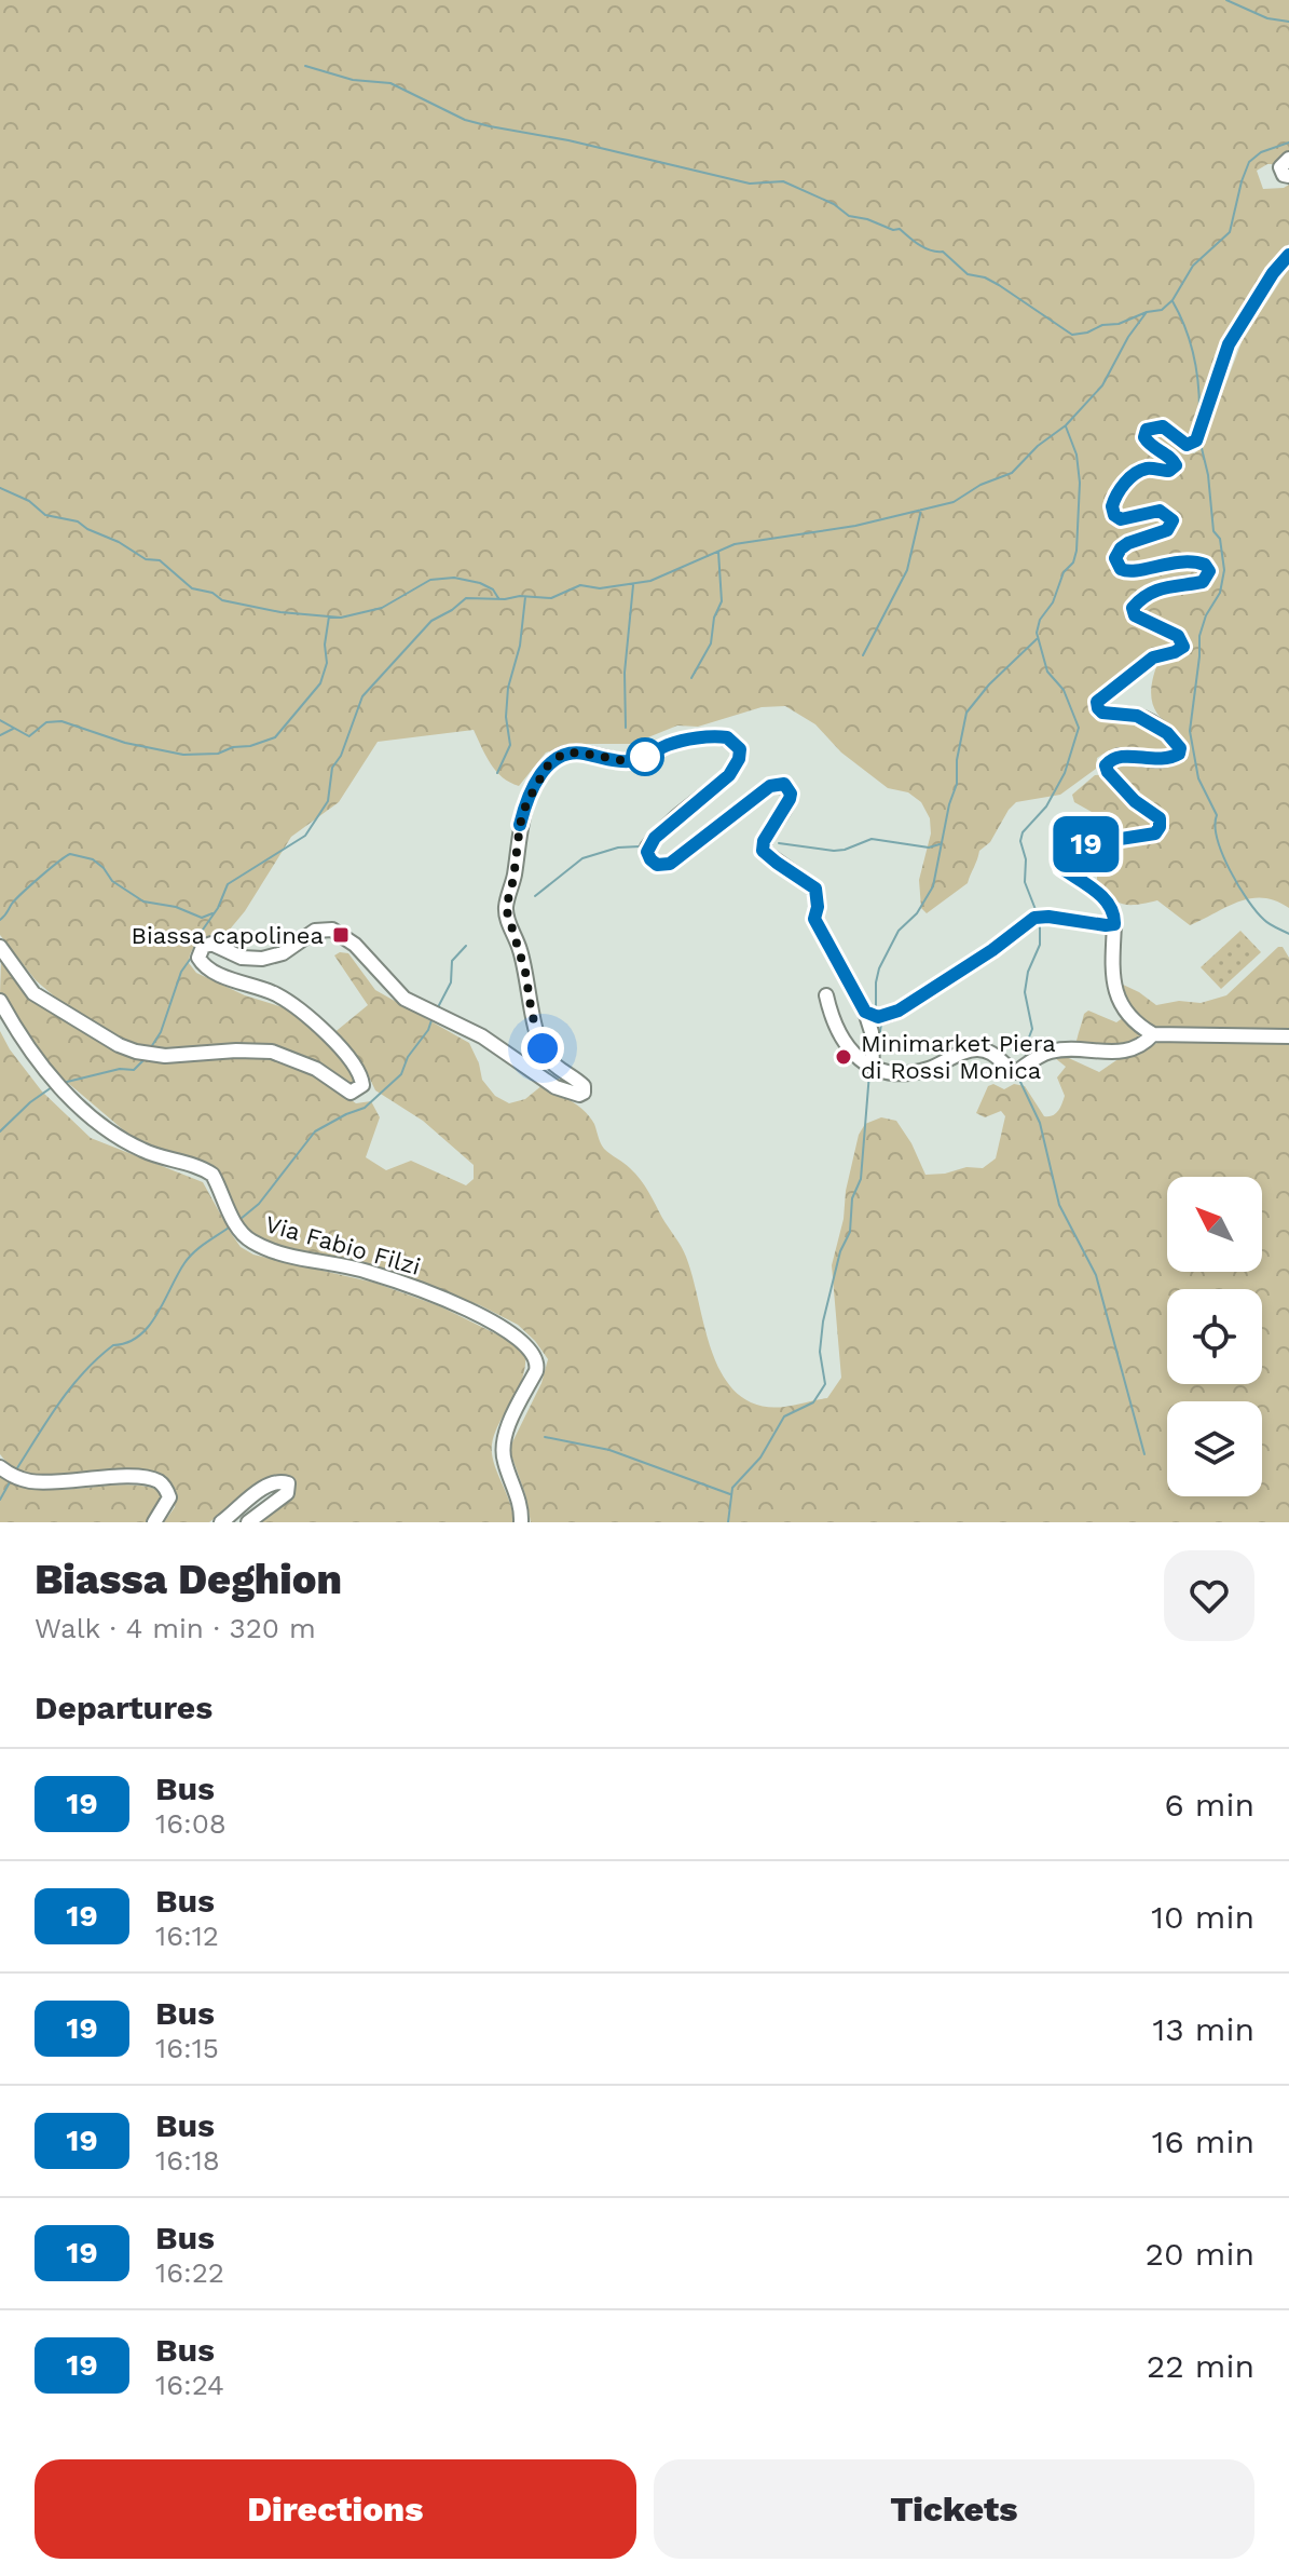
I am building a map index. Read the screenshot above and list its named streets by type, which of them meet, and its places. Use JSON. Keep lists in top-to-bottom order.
{
  "streets": {
    "street": ["Via Fabio Filzi"]
  },
  "places": {
    "transit": ["Biassa capolinea"],
    "other": ["Minimarket Piera di Rossi Monica"]
  },
  "lines": ["bus line 19"],
  "north": "top left",
  "page": {
    "on_map": "19",
    "heading": [
      ["Biassa Deghion", "Walk · 4 min · 320 m"],
      "Departures"
    ],
    "list": [
      {
        "mark": "19",
        "name": "Bus",
        "note": "16:08",
        "value": "6 min"
      },
      {
        "mark": "19",
        "name": "Bus",
        "note": "16:12",
        "value": "10 min"
      },
      {
        "mark": "19",
        "name": "Bus",
        "note": "16:15",
        "value": "13 min"
      },
      {
        "mark": "19",
        "name": "Bus",
        "note": "16:18",
        "value": "16 min"
      },
      {
        "mark": "19",
        "name": "Bus",
        "note": "16:22",
        "value": "20 min"
      },
      {
        "mark": "19",
        "name": "Bus",
        "note": "16:24",
        "value": "22 min"
      }
    ],
    "buttons": ["Directions", "Tickets"]
  }
}
